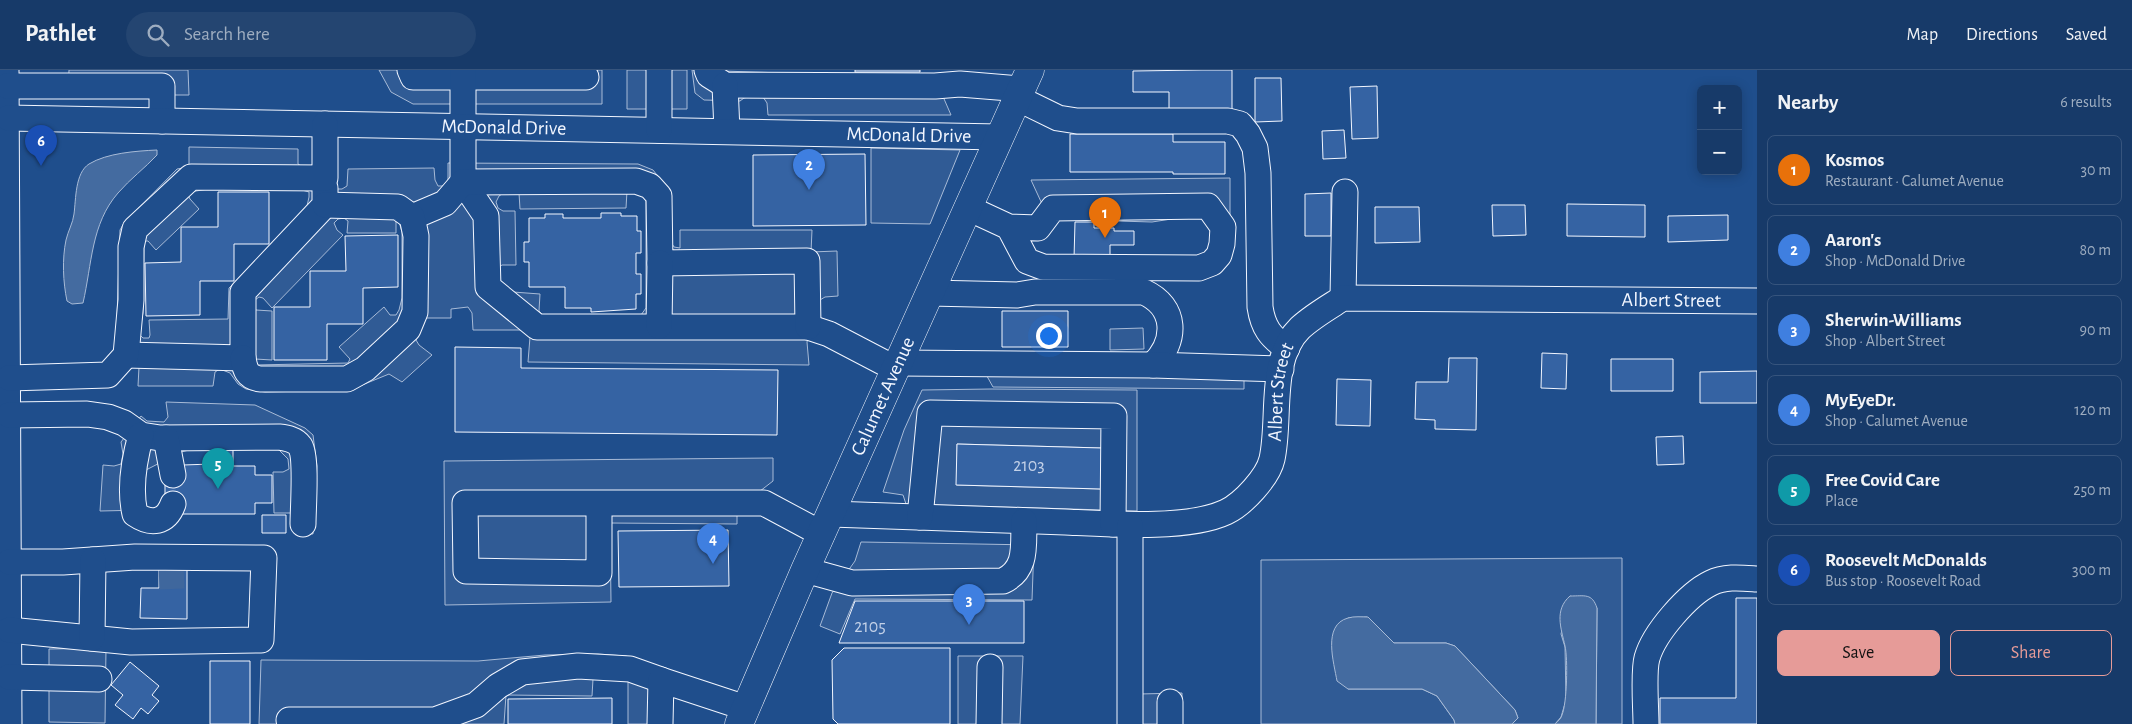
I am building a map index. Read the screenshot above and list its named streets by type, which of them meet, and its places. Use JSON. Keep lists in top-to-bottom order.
{
  "streets": {
    "main road": ["Calumet Avenue"],
    "street": ["McDonald Drive", "Albert Street"]
  },
  "crossings": [
    ["McDonald Drive", "Calumet Avenue"],
    ["Albert Street", "Calumet Avenue"]
  ],
  "house_numbers": ["2103", "2105"],
  "page": {
    "header": "Pathlet",
    "search": "Search here",
    "nav": ["Map", "Directions", "Saved"],
    "heading": ["Nearby", "6 results"],
    "map_buttons": ["+", "−"],
    "pins": [
      "6",
      "2",
      "1",
      "5",
      "4",
      "3"
    ],
    "list": [
      {
        "mark": "1",
        "name": "Kosmos",
        "note": "Restaurant · Calumet Avenue",
        "value": "30 m"
      },
      {
        "mark": "2",
        "name": "Aaron's",
        "note": "Shop · McDonald Drive",
        "value": "80 m"
      },
      {
        "mark": "3",
        "name": "Sherwin-Williams",
        "note": "Shop · Albert Street",
        "value": "90 m"
      },
      {
        "mark": "4",
        "name": "MyEyeDr.",
        "note": "Shop · Calumet Avenue",
        "value": "120 m"
      },
      {
        "mark": "5",
        "name": "Free Covid Care",
        "note": "Place",
        "value": "250 m"
      },
      {
        "mark": "6",
        "name": "Roosevelt McDonalds",
        "note": "Bus stop · Roosevelt Road",
        "value": "300 m"
      }
    ],
    "buttons": ["Save", "Share"]
  }
}
